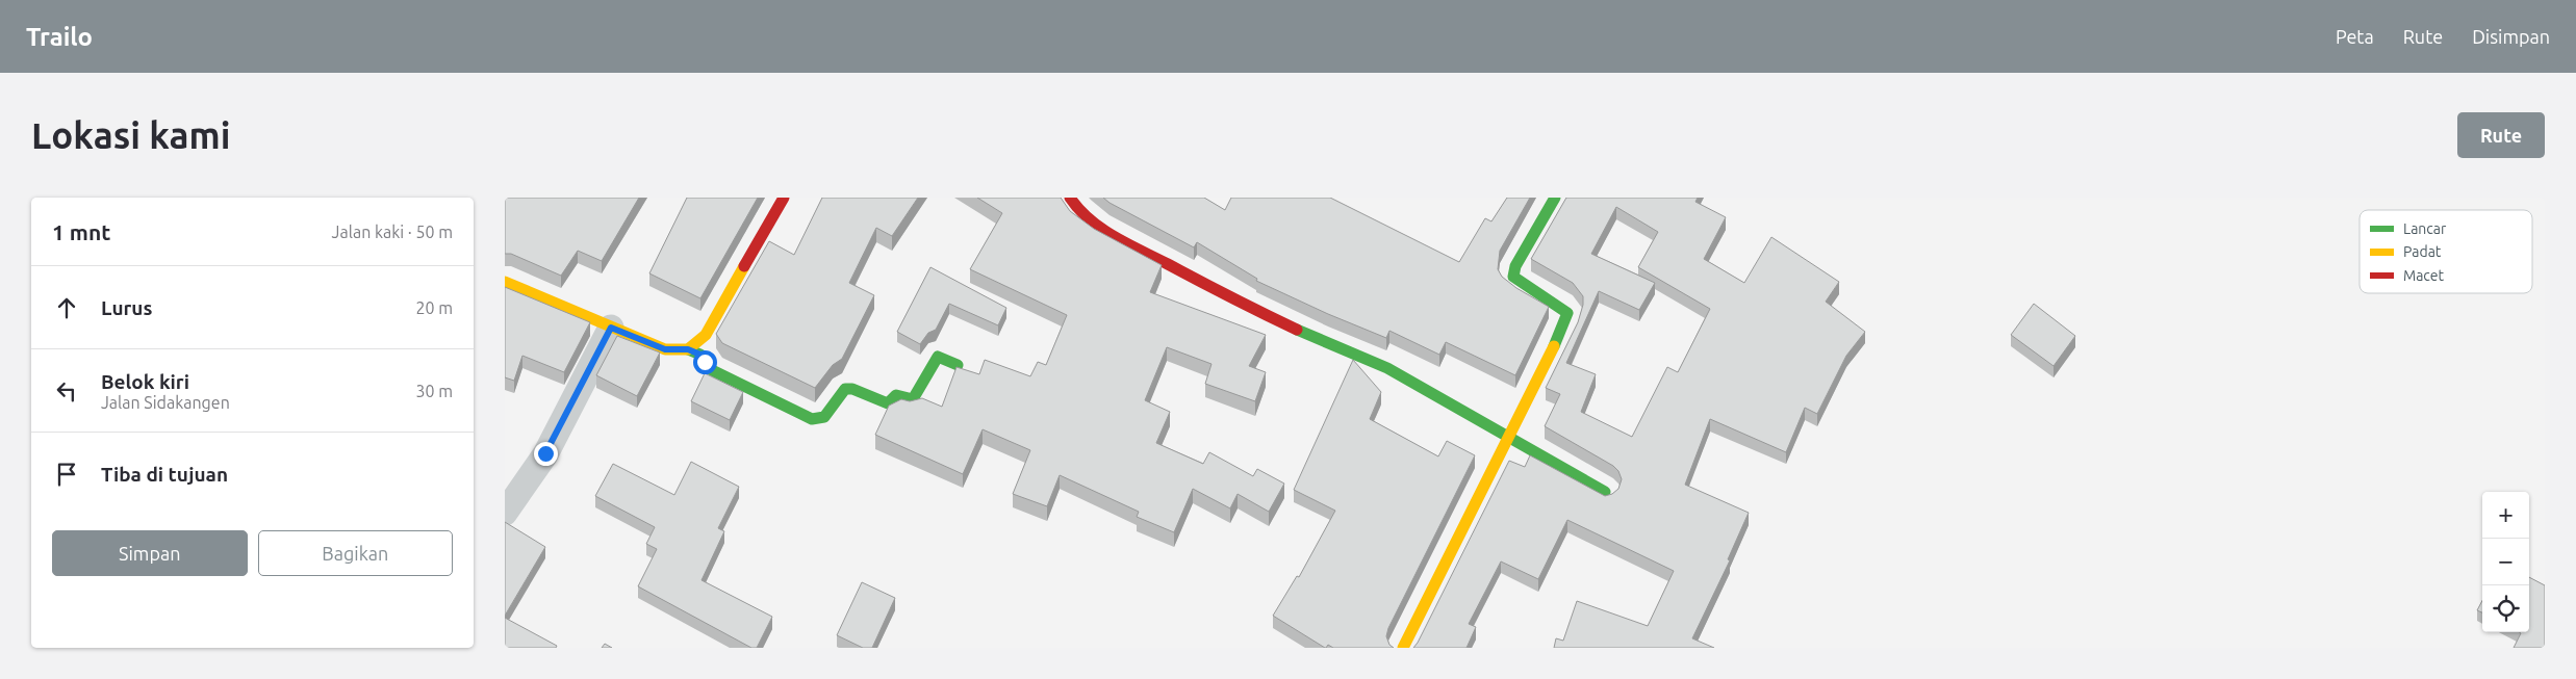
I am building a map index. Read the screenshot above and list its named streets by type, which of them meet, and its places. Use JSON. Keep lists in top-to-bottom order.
{
  "legend": ["Lancar", "Padat", "Macet"],
  "page": {
    "header": "Trailo",
    "nav": ["Peta", "Rute", "Disimpan"],
    "buttons": [
      "Rute",
      ["Simpan", "Bagikan"]
    ],
    "title": "Lokasi kami",
    "heading": ["1 mnt", "Jalan kaki · 50 m"],
    "list": [
      ["Lurus", "20 m"],
      ["Belok kiri", "Jalan Sidakangen", "30 m"],
      "Tiba di tujuan"
    ],
    "map_buttons": ["+", "−"]
  }
}
